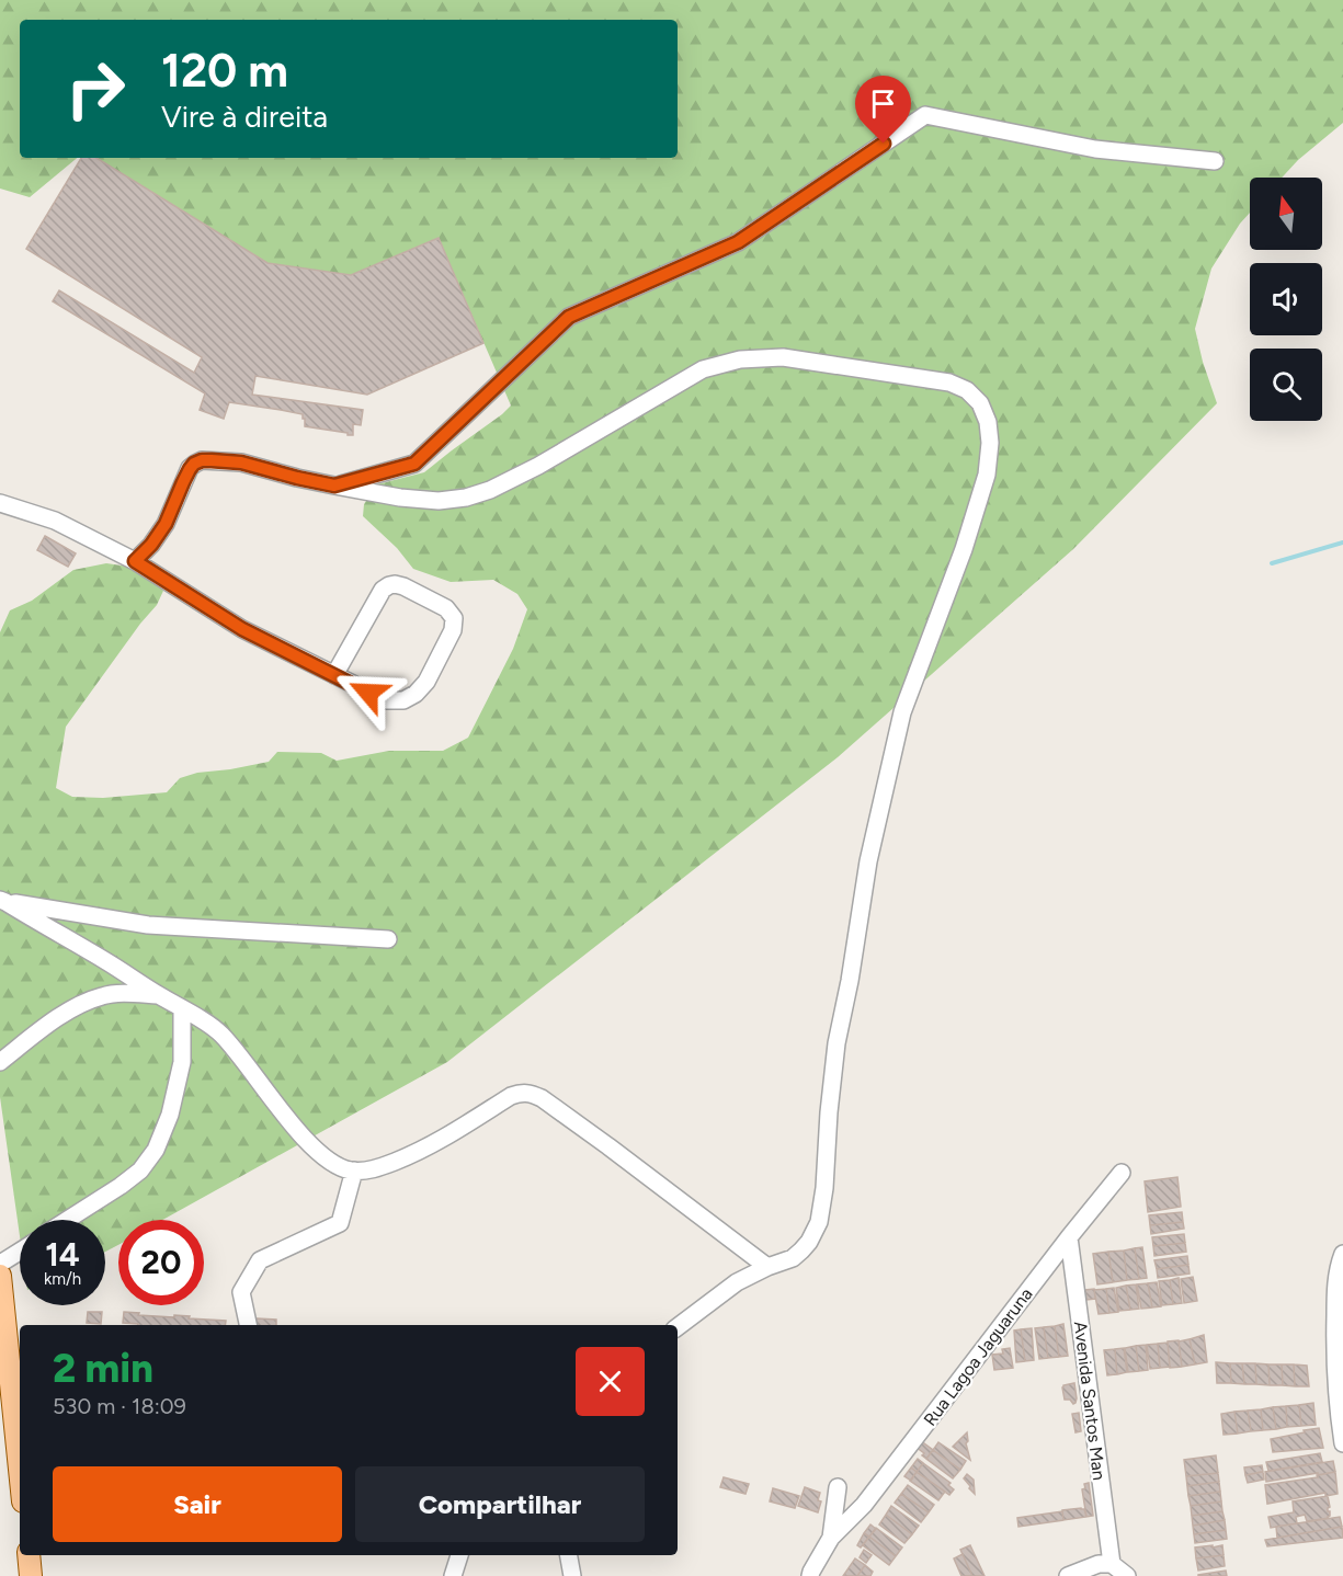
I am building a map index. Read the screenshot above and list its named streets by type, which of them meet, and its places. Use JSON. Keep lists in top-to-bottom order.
{
  "streets": {
    "street": ["Rua Lagoa Jaguaruna", "Avenida Santos Man"]
  },
  "crossings": [
    ["Rua Lagoa Jaguaruna", "Avenida Santos Man"]
  ],
  "north": "top",
  "page": {
    "turn": ["120 m", "Vire à direita"],
    "speed": "14 km/h",
    "limit": "20",
    "heading": ["2 min", "530 m · 18:09"],
    "buttons": ["Sair", "Compartilhar"]
  }
}
